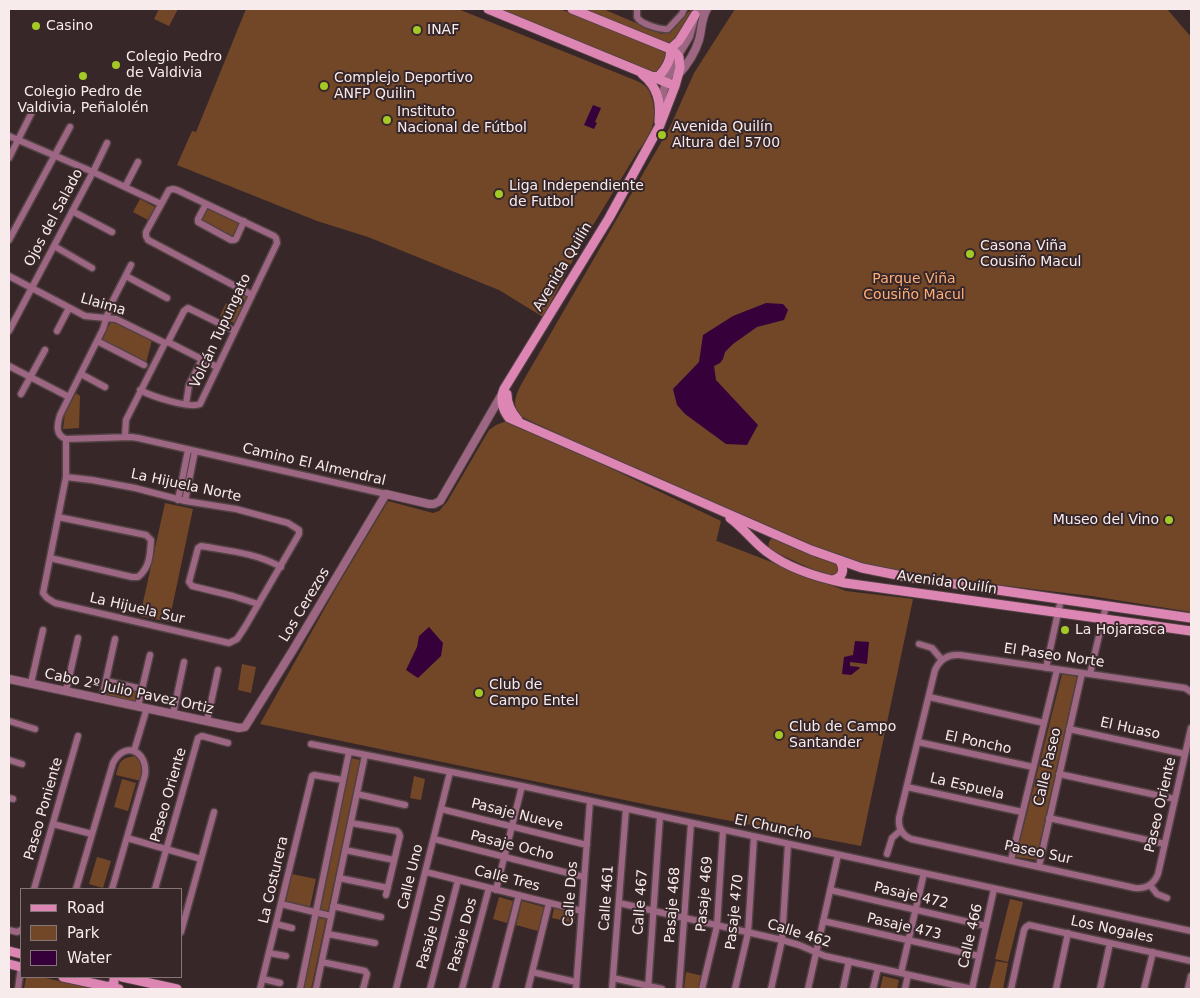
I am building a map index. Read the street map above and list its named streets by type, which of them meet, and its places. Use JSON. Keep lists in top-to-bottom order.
{
  "streets": {
    "main road": ["Avenida Quilín"],
    "street": [
      "Ojos del Salado",
      "Llaima",
      "Volcán Tupungato",
      "Camino El Almendral",
      "La Hijuela Norte",
      "Los Cerezos",
      "La Hijuela Sur",
      "El Paseo Norte",
      "Cabo 2º Julio Pavez Ortiz",
      "El Huaso",
      "El Poncho",
      "Calle Paseo",
      "La Espuela",
      "Paseo Oriente",
      "Paseo Poniente",
      "Pasaje Nueve",
      "El Chuncho",
      "Pasaje Ocho",
      "Paseo Sur",
      "Calle Uno",
      "Calle Tres",
      "La Costurera",
      "Calle Dos",
      "Pasaje 469",
      "Pasaje 472",
      "Calle 461",
      "Calle 467",
      "Pasaje 468",
      "Pasaje 470",
      "Pasaje 473",
      "Los Nogales",
      "Pasaje Uno",
      "Calle 462",
      "Pasaje Dos",
      "Calle 466"
    ]
  },
  "crossings": [
    ["Ojos del Salado", "Llaima"],
    ["Avenida Quilín", "Camino El Almendral"],
    ["Llaima", "Volcán Tupungato"],
    ["Camino El Almendral", "Los Cerezos"],
    ["Los Cerezos", "Cabo 2º Julio Pavez Ortiz"],
    ["El Paseo Norte", "Calle Paseo"],
    ["El Huaso", "Calle Paseo"],
    ["El Huaso", "Paseo Oriente"],
    ["El Poncho", "Calle Paseo"],
    ["Calle Paseo", "La Espuela"],
    ["Calle Paseo", "Paseo Sur"],
    ["Paseo Oriente", "Paseo Sur"],
    ["Pasaje Nueve", "Calle Uno"],
    ["Pasaje Nueve", "Calle Dos"],
    ["El Chuncho", "Calle Uno"],
    ["El Chuncho", "Calle Dos"],
    ["El Chuncho", "Pasaje 469"],
    ["El Chuncho", "Calle 461"],
    ["El Chuncho", "Calle 467"],
    ["El Chuncho", "Pasaje 468"],
    ["El Chuncho", "Pasaje 470"],
    ["El Chuncho", "Calle 466"],
    ["Pasaje Ocho", "Calle Uno"],
    ["Pasaje Ocho", "Calle Dos"],
    ["Calle Uno", "Calle Tres"],
    ["Calle Tres", "Calle Dos"],
    ["Calle Tres", "Pasaje Uno"],
    ["Calle Tres", "Pasaje Dos"],
    ["Pasaje 469", "Calle 462"],
    ["Pasaje 472", "Calle 466"],
    ["Calle 461", "Calle 462"],
    ["Calle 467", "Calle 462"],
    ["Pasaje 468", "Calle 462"],
    ["Pasaje 470", "Calle 462"],
    ["Pasaje 473", "Calle 466"],
    ["Calle 462", "Calle 466"]
  ],
  "parks": ["Parque Viña Cousiño Macul"],
  "places": [
    "Casino",
    "INAF",
    "Colegio Pedro de Valdivia",
    "Colegio Pedro de Valdivia, Peñalolén",
    "Complejo Deportivo ANFP Quilin",
    "Instituto Nacional de Fútbol",
    "Avenida Quilín Altura del 5700",
    "Liga Independiente de Futbol",
    "Casona Viña Cousiño Macul",
    "Museo del Vino",
    "La Hojarasca",
    "Club de Campo Entel",
    "Club de Campo Santander"
  ],
  "legend": ["Road", "Park", "Water"]
}
